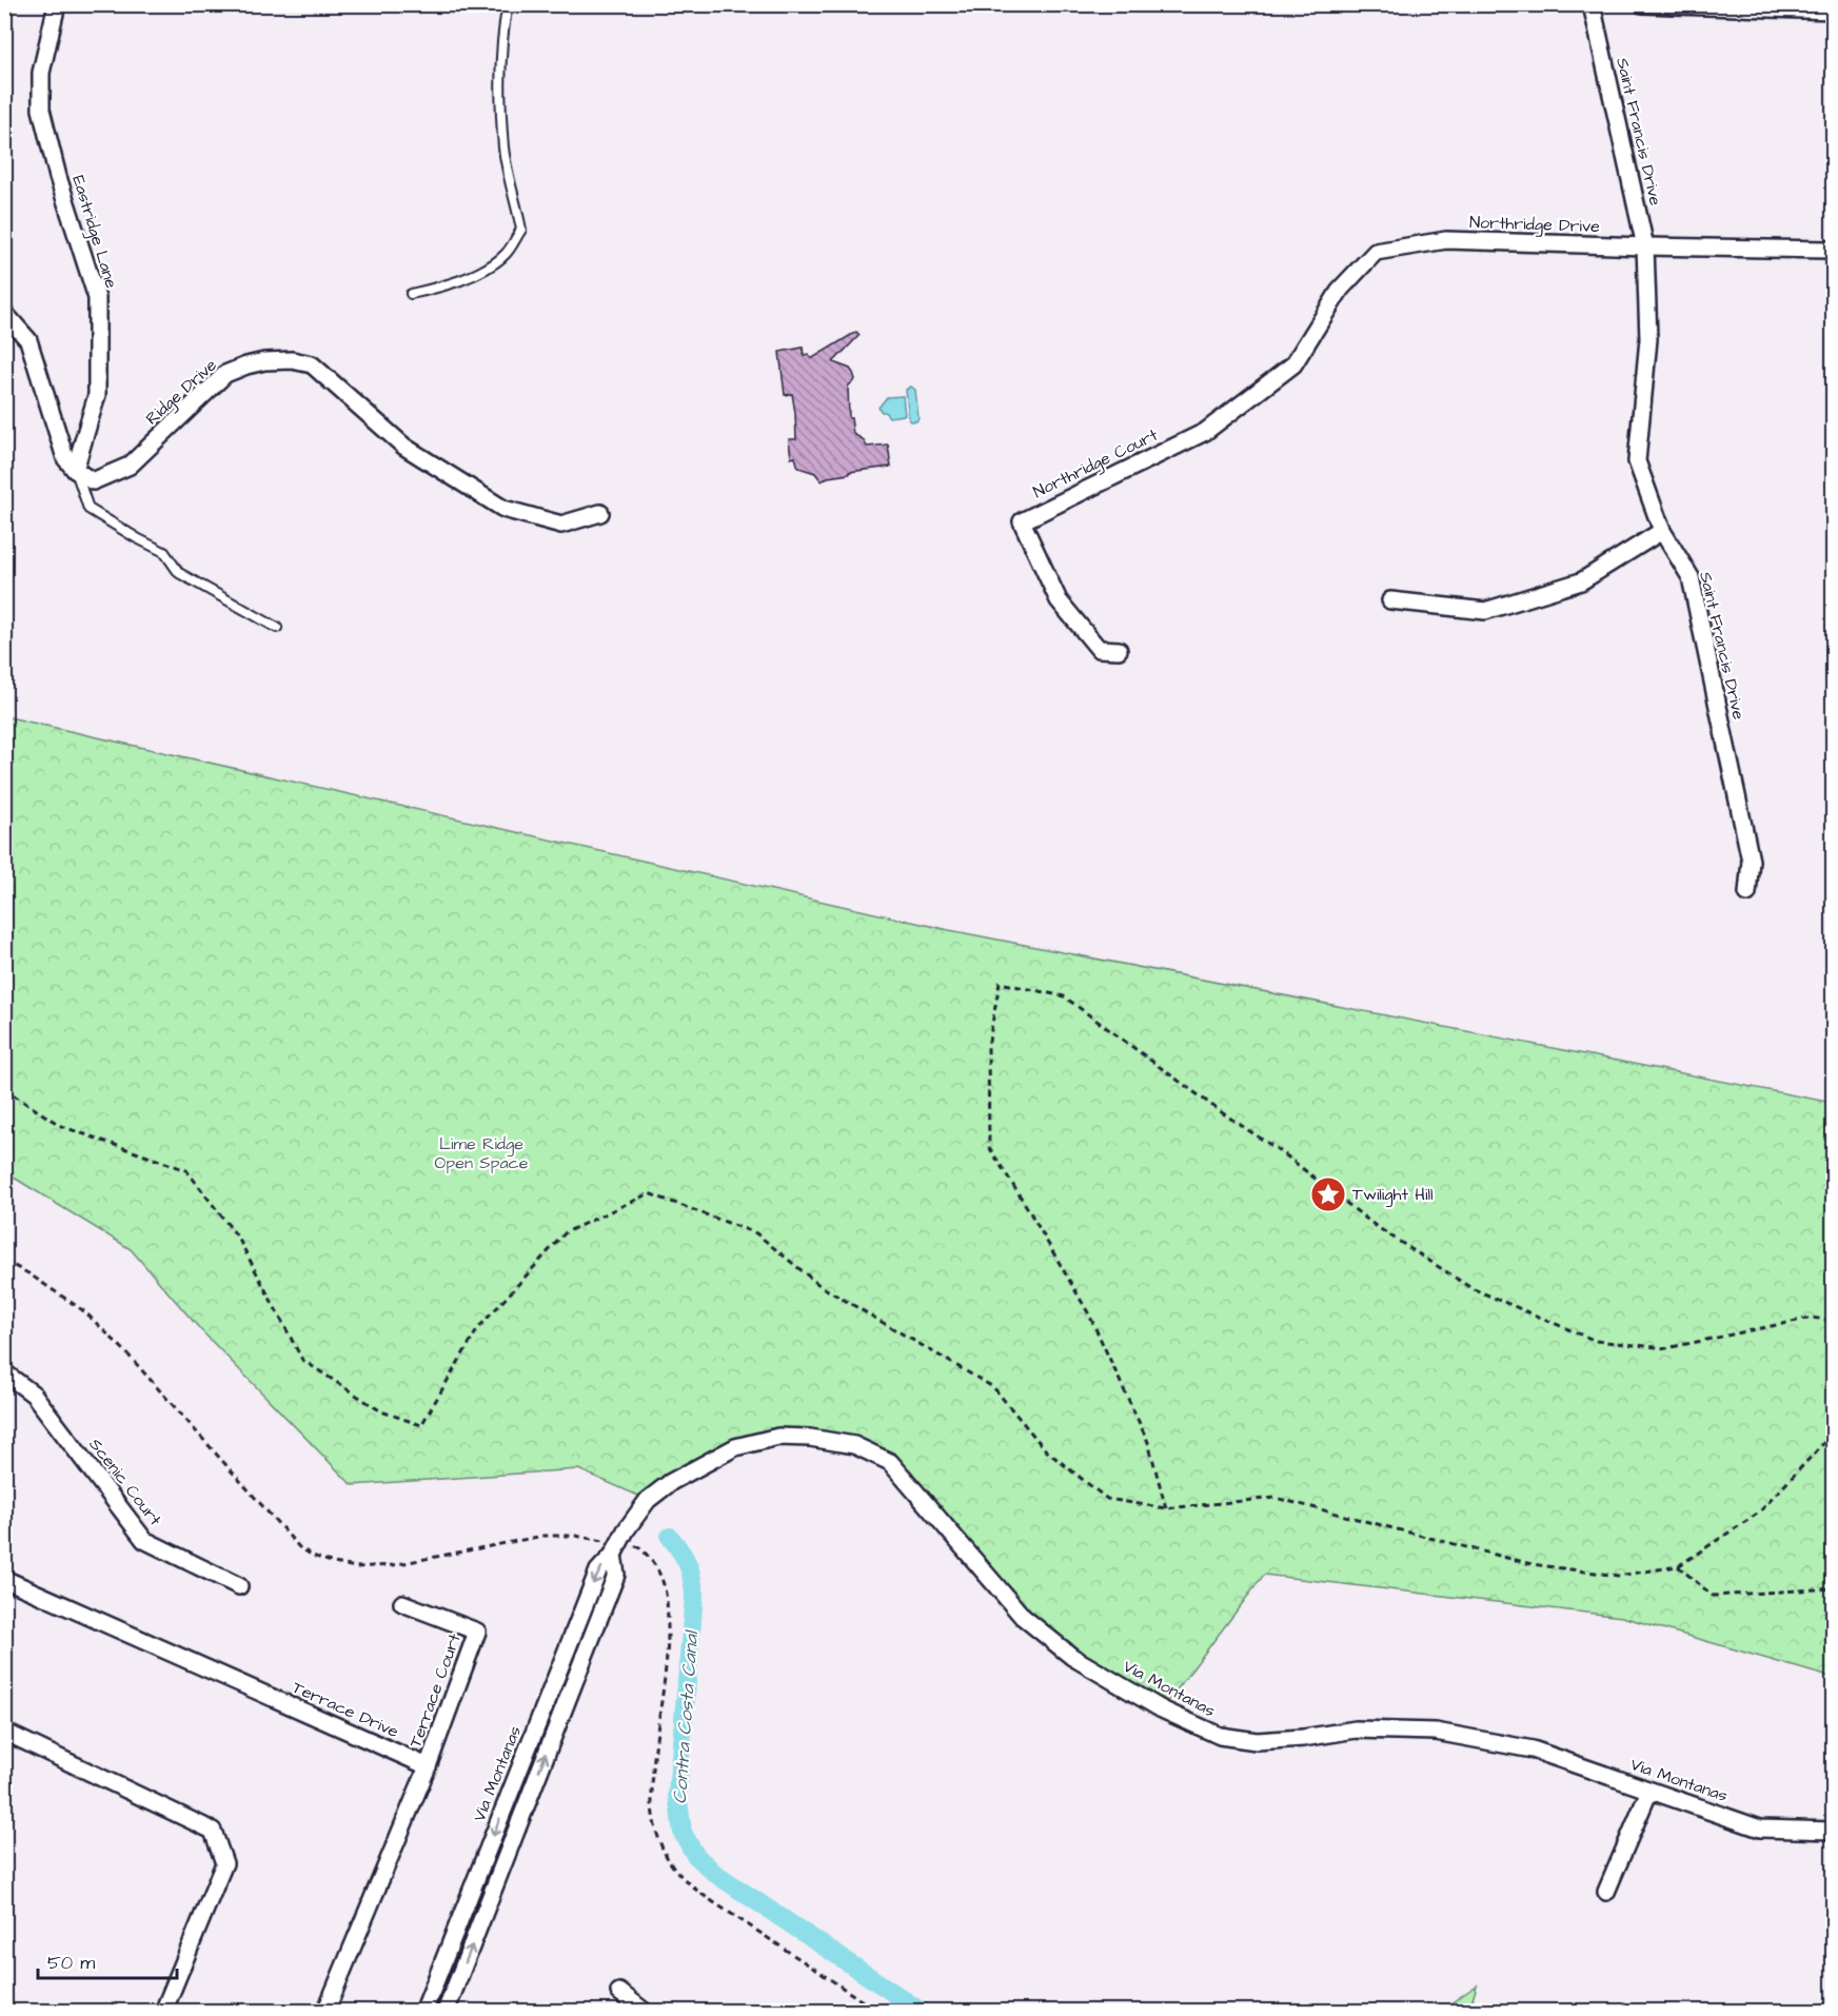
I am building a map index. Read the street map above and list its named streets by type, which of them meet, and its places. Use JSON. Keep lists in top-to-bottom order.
{
  "streets": {
    "street": [
      "Saint Francis Drive",
      "Northridge Drive",
      "Eastridge Lane",
      "Ridge Drive",
      "Northridge Court",
      "Scenic Court",
      "Via Montanas",
      "Terrace Court",
      "Terrace Drive"
    ]
  },
  "crossings": [
    ["Saint Francis Drive", "Northridge Drive"],
    ["Northridge Drive", "Northridge Court"],
    ["Eastridge Lane", "Ridge Drive"],
    ["Terrace Court", "Terrace Drive"]
  ],
  "water": ["Contra Costa Canal"],
  "parks": ["Lime Ridge Open Space"],
  "places": {
    "place": ["Twilight Hill"]
  },
  "scale_bar": "50 m"
}
